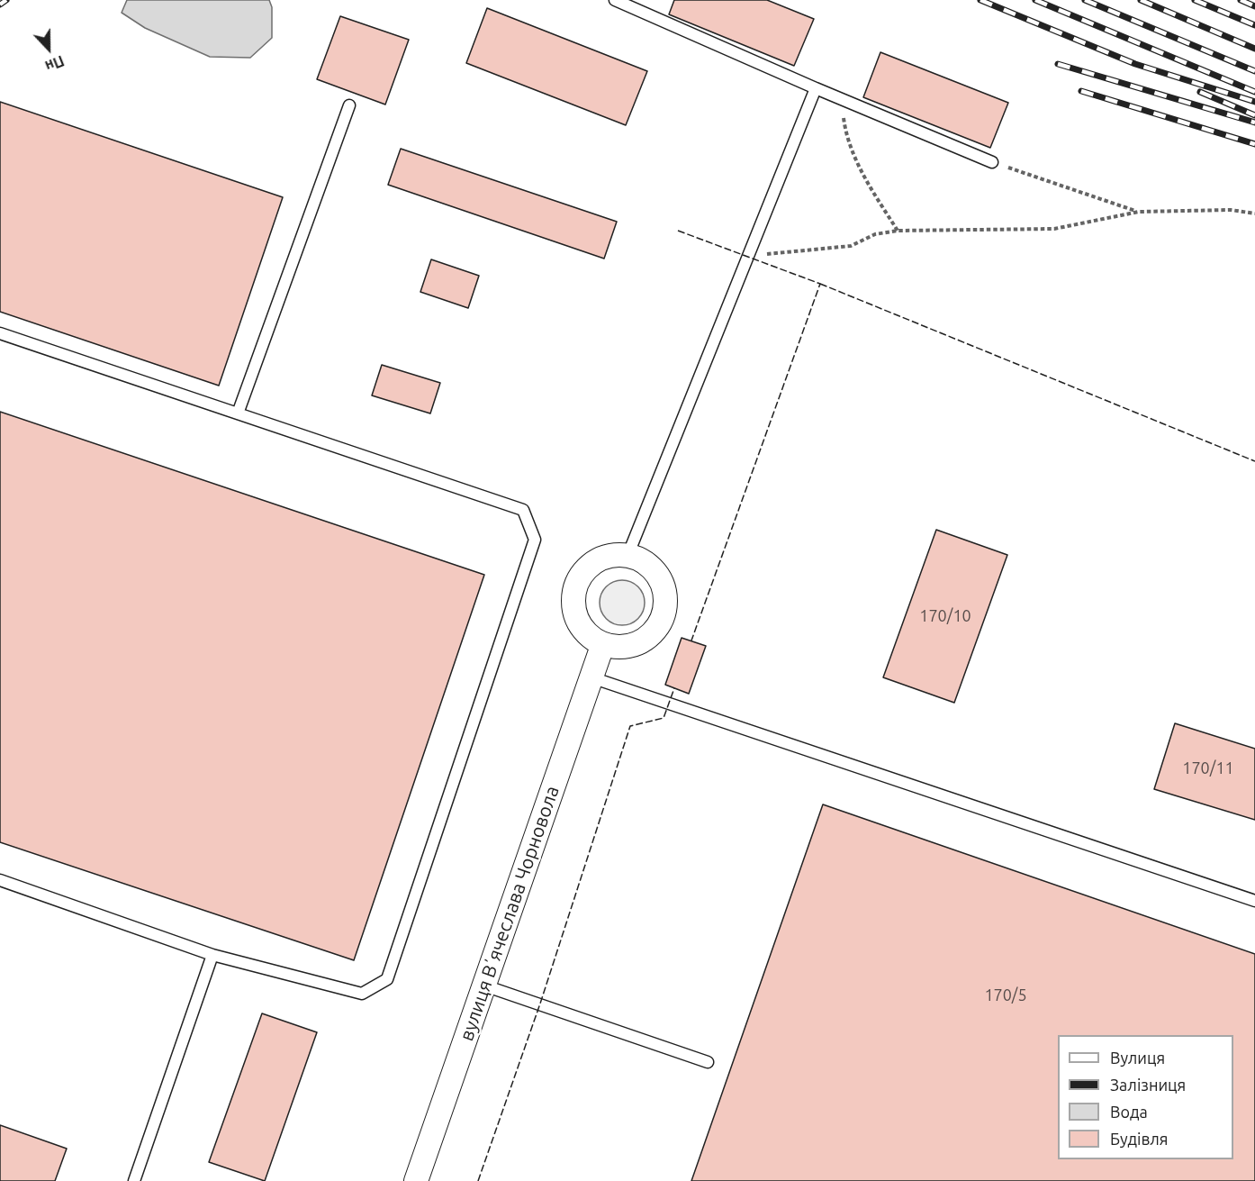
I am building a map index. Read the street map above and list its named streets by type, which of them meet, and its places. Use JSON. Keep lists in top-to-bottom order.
{
  "streets": {
    "street": ["вулиця Вʼячеслава Чорновола"]
  },
  "house_numbers": ["170/10", "170/11", "170/5"],
  "legend": [
    "Вулиця",
    "Залізниця",
    "Вода",
    "Будівля"
  ],
  "north": "bottom"
}
